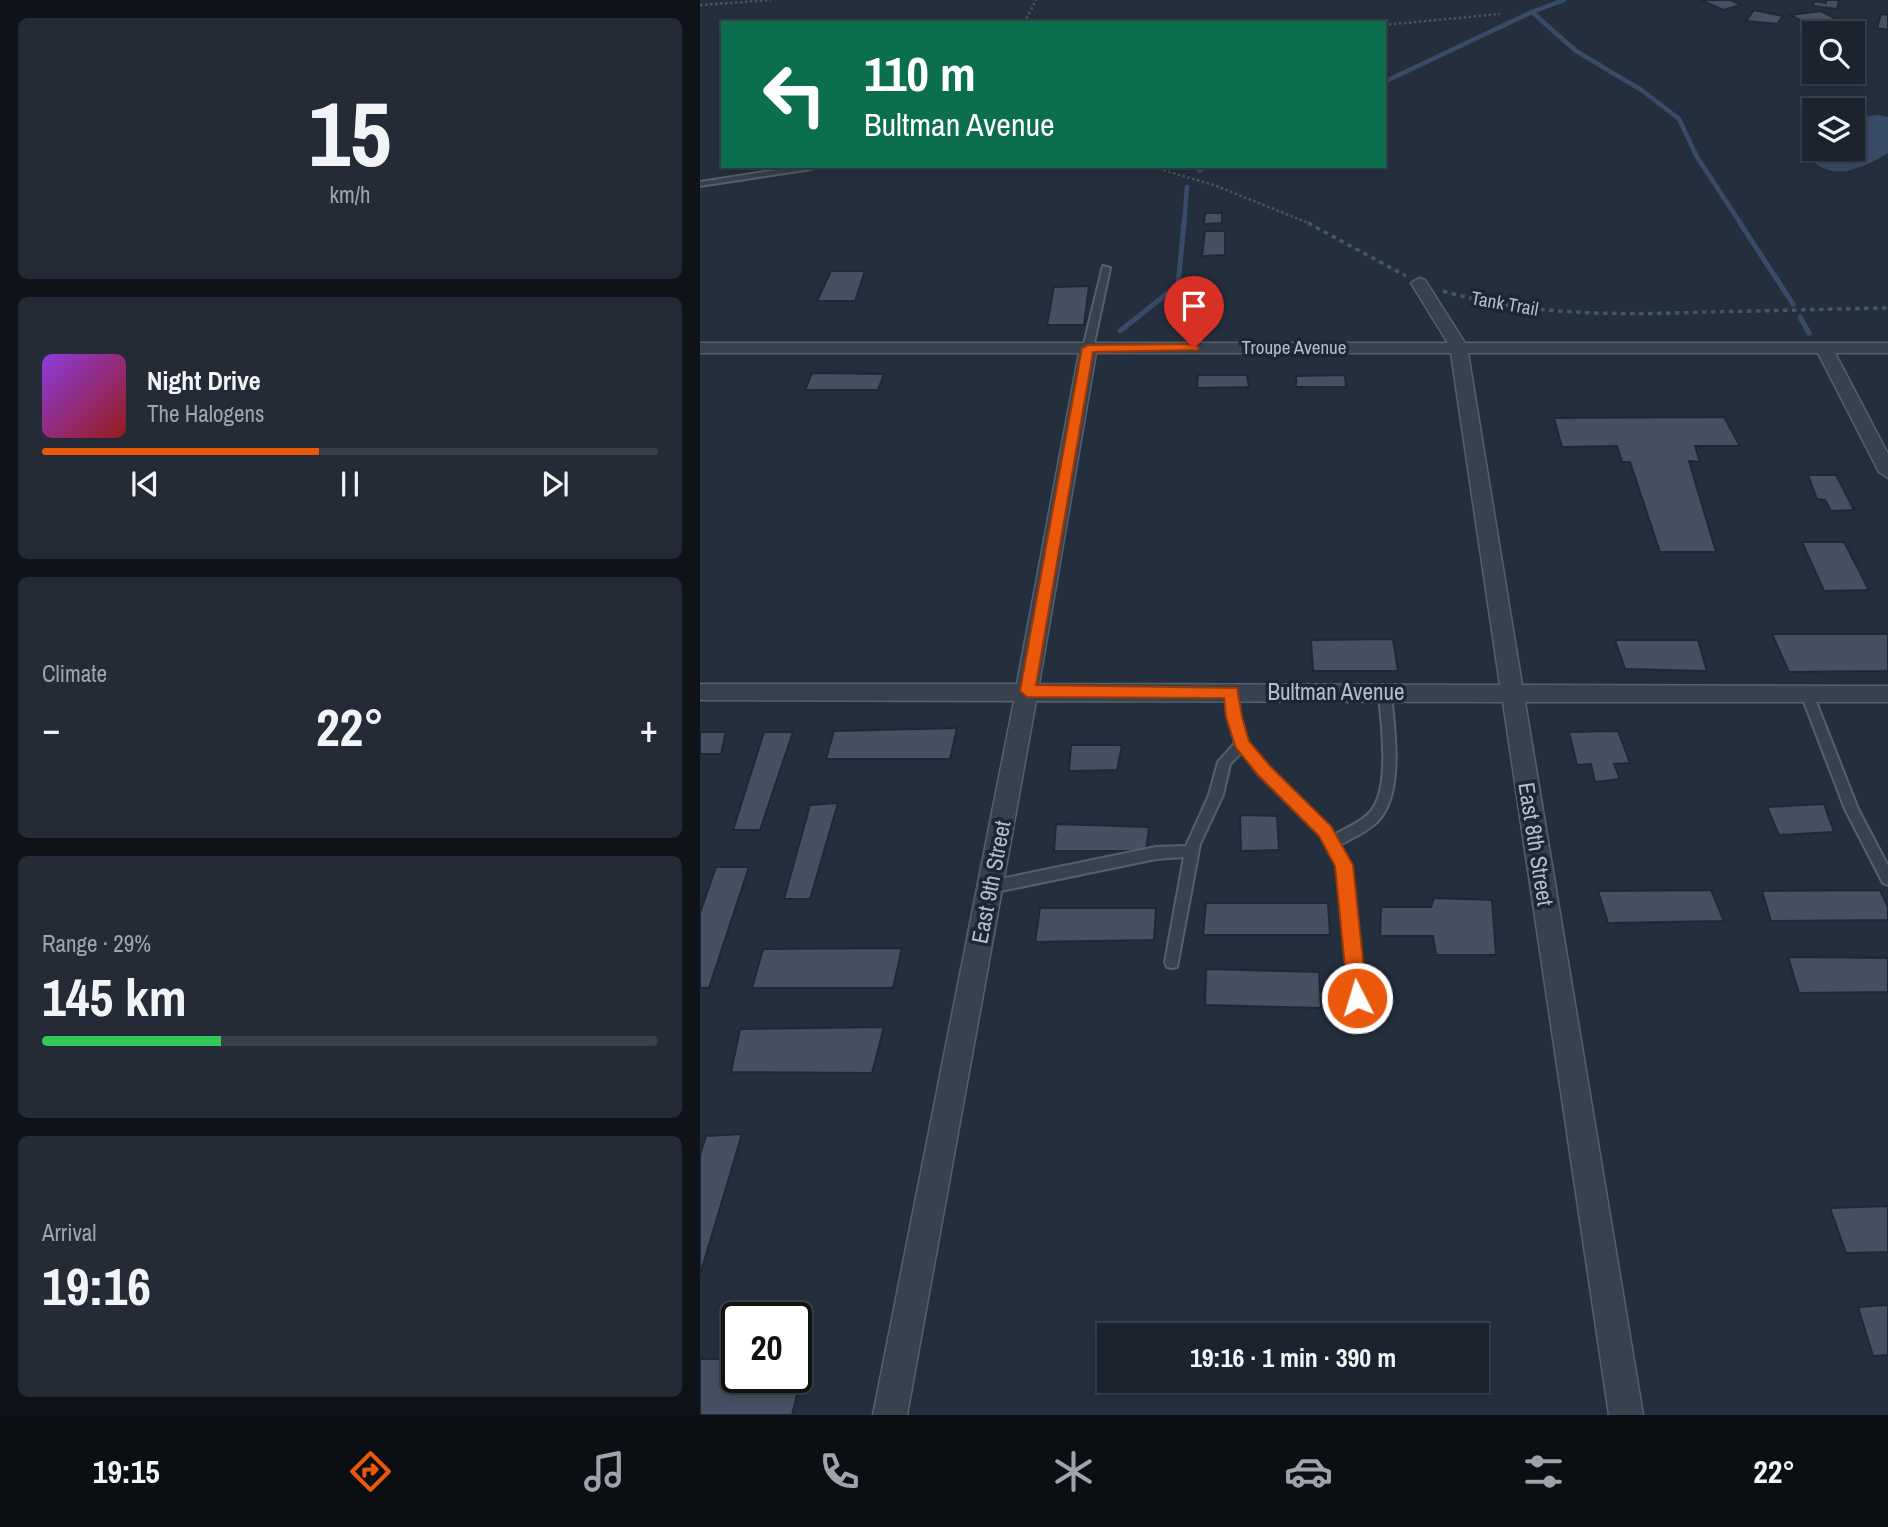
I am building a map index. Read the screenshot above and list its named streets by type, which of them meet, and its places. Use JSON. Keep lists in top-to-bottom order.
{
  "streets": {
    "street": [
      "Troupe Avenue",
      "Bultman Avenue",
      "East 8th Street",
      "East 9th Street"
    ],
    "path": ["Tank Trail"]
  },
  "crossings": [
    ["Tank Trail", "East 8th Street"],
    ["Troupe Avenue", "East 8th Street"],
    ["Troupe Avenue", "East 9th Street"],
    ["Bultman Avenue", "East 8th Street"],
    ["Bultman Avenue", "East 9th Street"]
  ],
  "page": {
    "tile": [
      ["15", "km/h"],
      "Climate",
      ["Range · 29%", "145 km"],
      ["Arrival", "19:16"]
    ],
    "turn": ["110 m", "Bultman Avenue"],
    "song": ["Night Drive", "The Halogens"],
    "heat": ["−", "22°", "+"],
    "limit": "20",
    "trip": "19:16 · 1 min · 390 m",
    "tabs": ["19:15", "22°"]
  }
}
